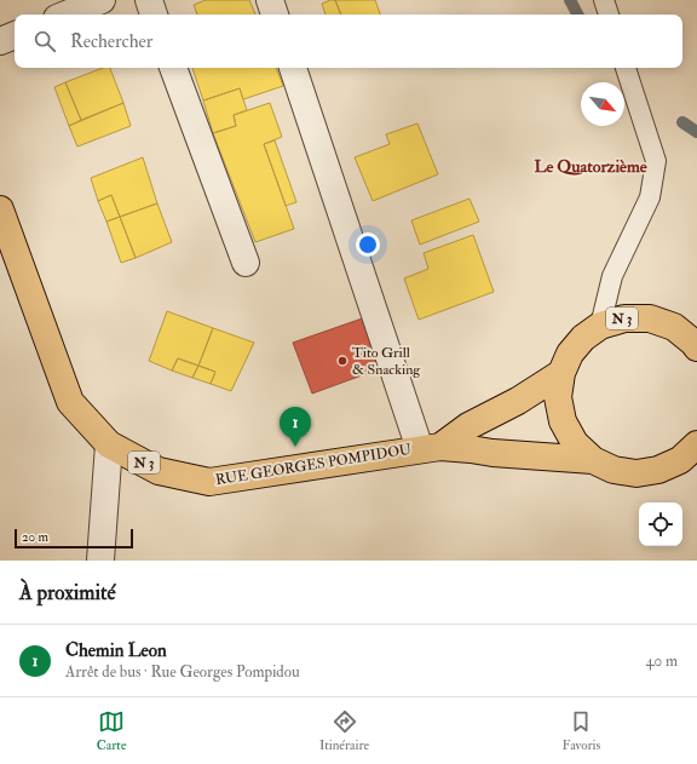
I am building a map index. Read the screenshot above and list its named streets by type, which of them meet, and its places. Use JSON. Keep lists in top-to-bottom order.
{
  "streets": {
    "main road": ["N 3", "RUE GEORGES POMPIDOU"]
  },
  "crossings": [
    ["N 3", "RUE GEORGES POMPIDOU"]
  ],
  "districts": ["Le Quatorzième"],
  "places": ["Tito Grill & Snacking"],
  "scale_bar": "20 m",
  "north": "bottom right",
  "page": {
    "search": "Rechercher",
    "pins": "1",
    "scale": "20 m",
    "heading": "À proximité",
    "list": [
      {
        "mark": "1",
        "name": "Chemin Leon",
        "note": "Arrêt de bus · Rue Georges Pompidou",
        "value": "40 m"
      }
    ],
    "nav": ["Carte", "Itinéraire", "Favoris"]
  }
}
